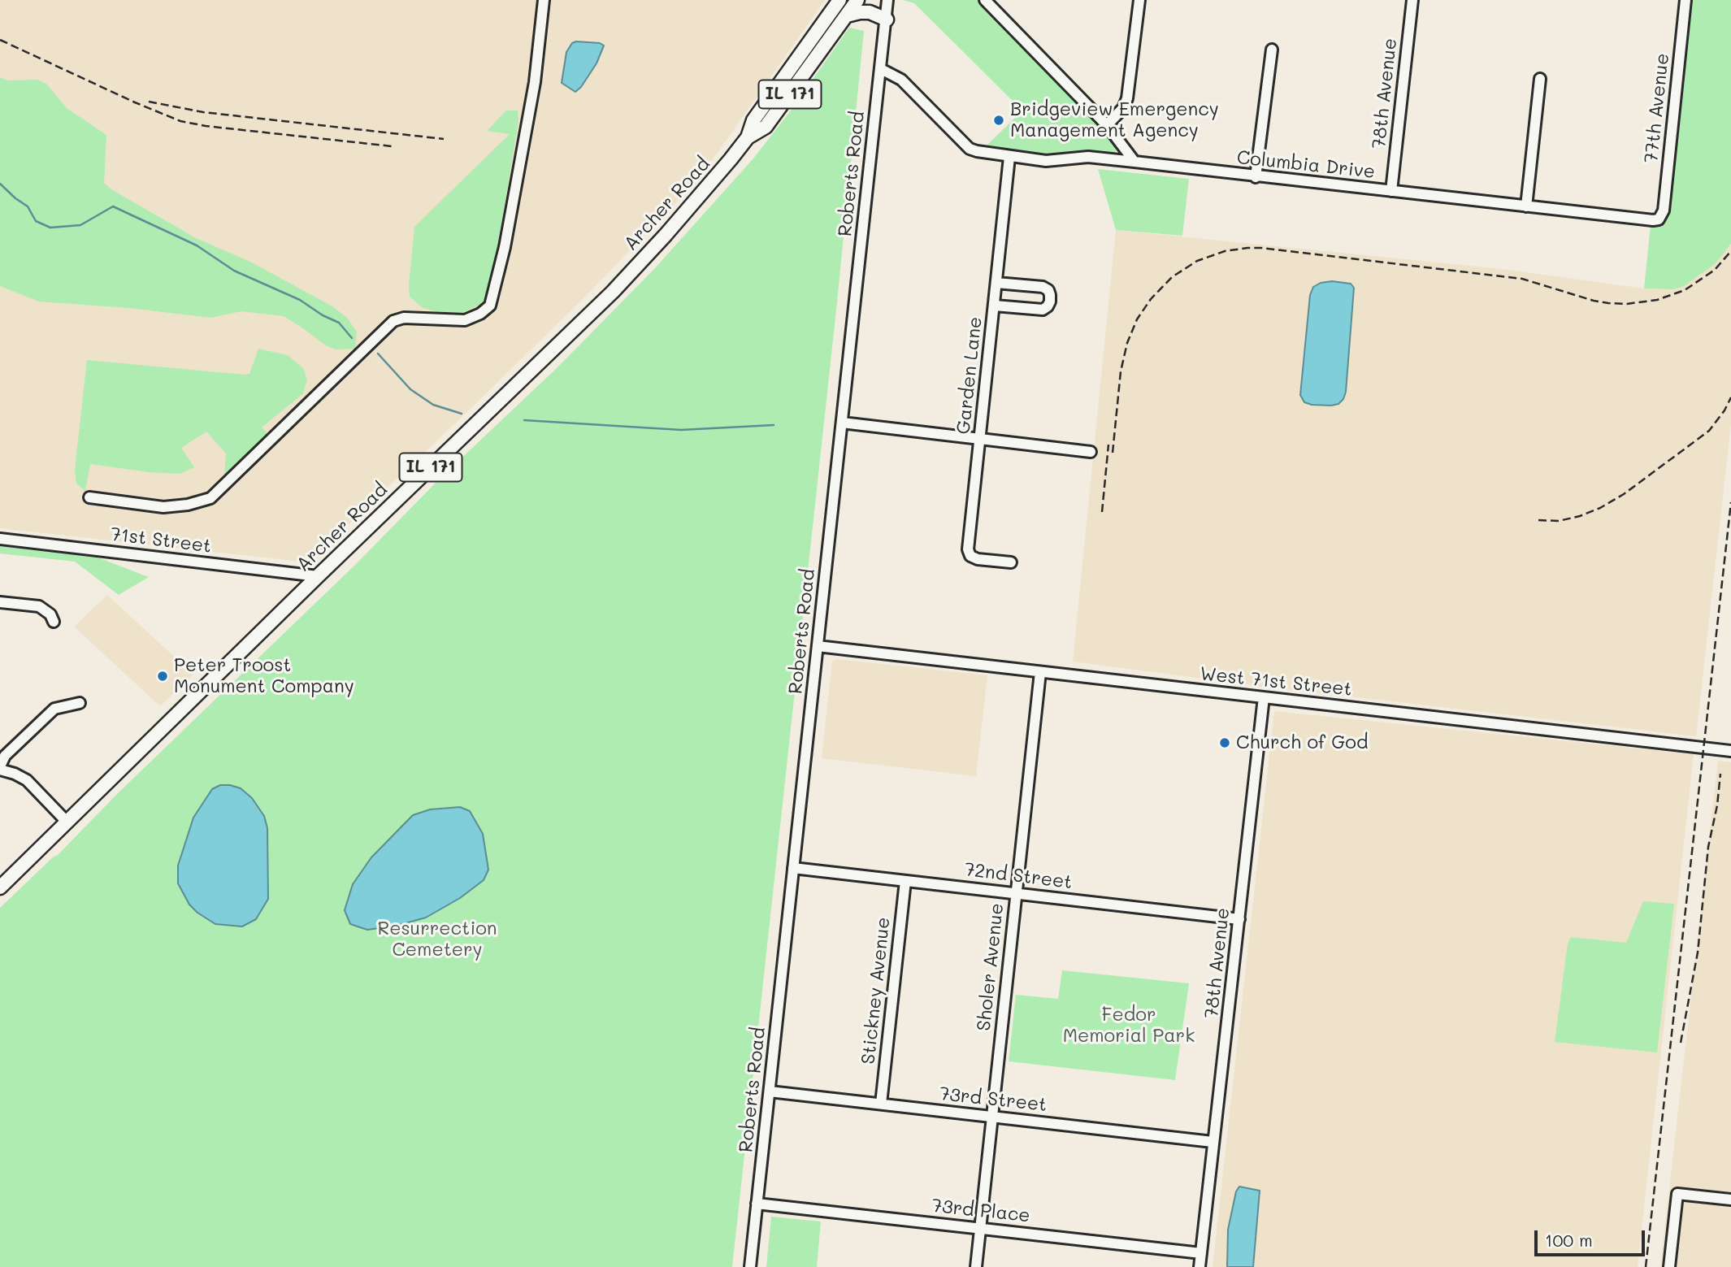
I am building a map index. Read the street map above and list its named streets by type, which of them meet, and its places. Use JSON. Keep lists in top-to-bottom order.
{
  "streets": {
    "main road": ["IL 171", "Archer Road"],
    "street": [
      "78th Avenue",
      "77th Avenue",
      "Columbia Drive",
      "Roberts Road",
      "Garden Lane",
      "71st Street",
      "West 71st Street",
      "72nd Street",
      "Sholer Avenue",
      "Stickney Avenue",
      "73rd Street",
      "73rd Place"
    ]
  },
  "crossings": [
    ["78th Avenue", "Columbia Drive"],
    ["78th Avenue", "West 71st Street"],
    ["78th Avenue", "72nd Street"],
    ["78th Avenue", "73rd Street"],
    ["78th Avenue", "73rd Place"],
    ["77th Avenue", "Columbia Drive"],
    ["Roberts Road", "West 71st Street"],
    ["Roberts Road", "72nd Street"],
    ["Roberts Road", "73rd Street"],
    ["Roberts Road", "73rd Place"],
    ["Archer Road", "71st Street"],
    ["West 71st Street", "Sholer Avenue"],
    ["72nd Street", "Sholer Avenue"],
    ["72nd Street", "Stickney Avenue"],
    ["Sholer Avenue", "73rd Street"],
    ["Sholer Avenue", "73rd Place"],
    ["Stickney Avenue", "73rd Street"]
  ],
  "parks": ["Resurrection Cemetery", "Fedor Memorial Park"],
  "places": ["Bridgeview Emergency Management Agency", "Peter Troost Monument Company", "Church of God"],
  "scale_bar": "100 m"
}
